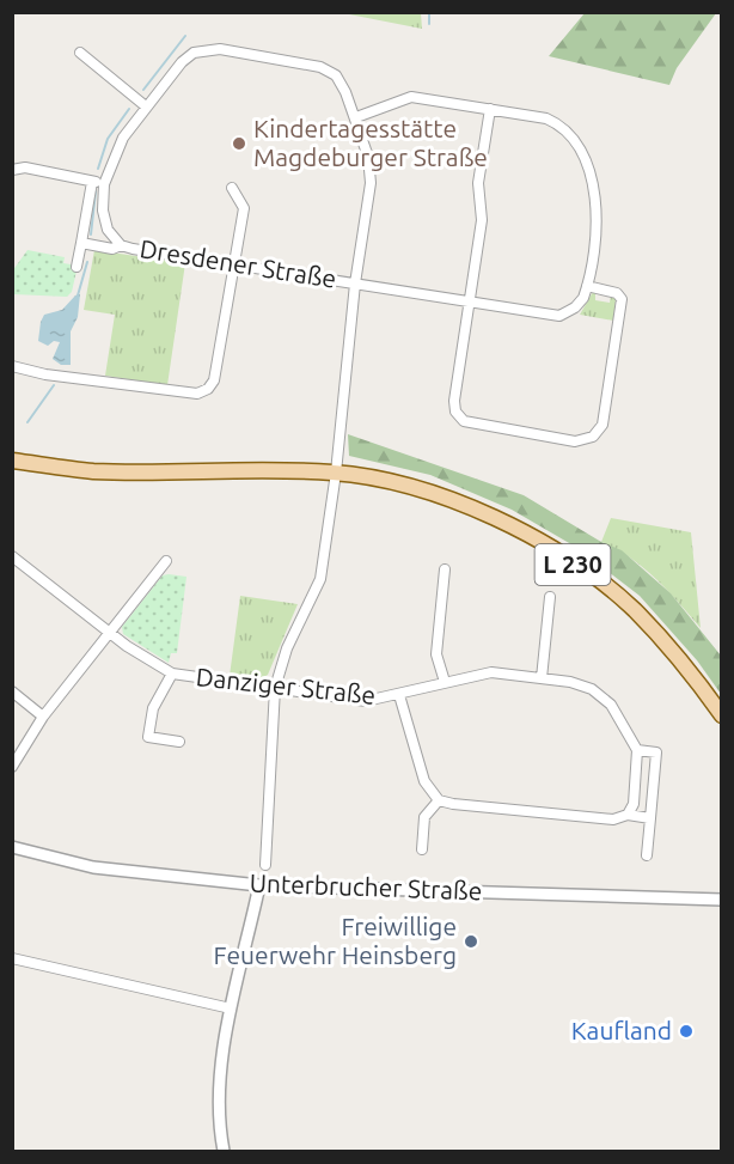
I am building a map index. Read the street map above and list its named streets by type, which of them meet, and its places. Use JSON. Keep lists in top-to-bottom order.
{
  "streets": {
    "main road": ["L 230"],
    "street": ["Dresdener Straße", "Danziger Straße", "Unterbrucher Straße"]
  },
  "crossings": [
    ["Dresdener Straße", "L 230"],
    ["Dresdener Straße", "Danziger Straße"]
  ],
  "places": ["Kindertagesstätte Magdeburger Straße", "Freiwillige Feuerwehr Heinsberg", "Kaufland"]
}
